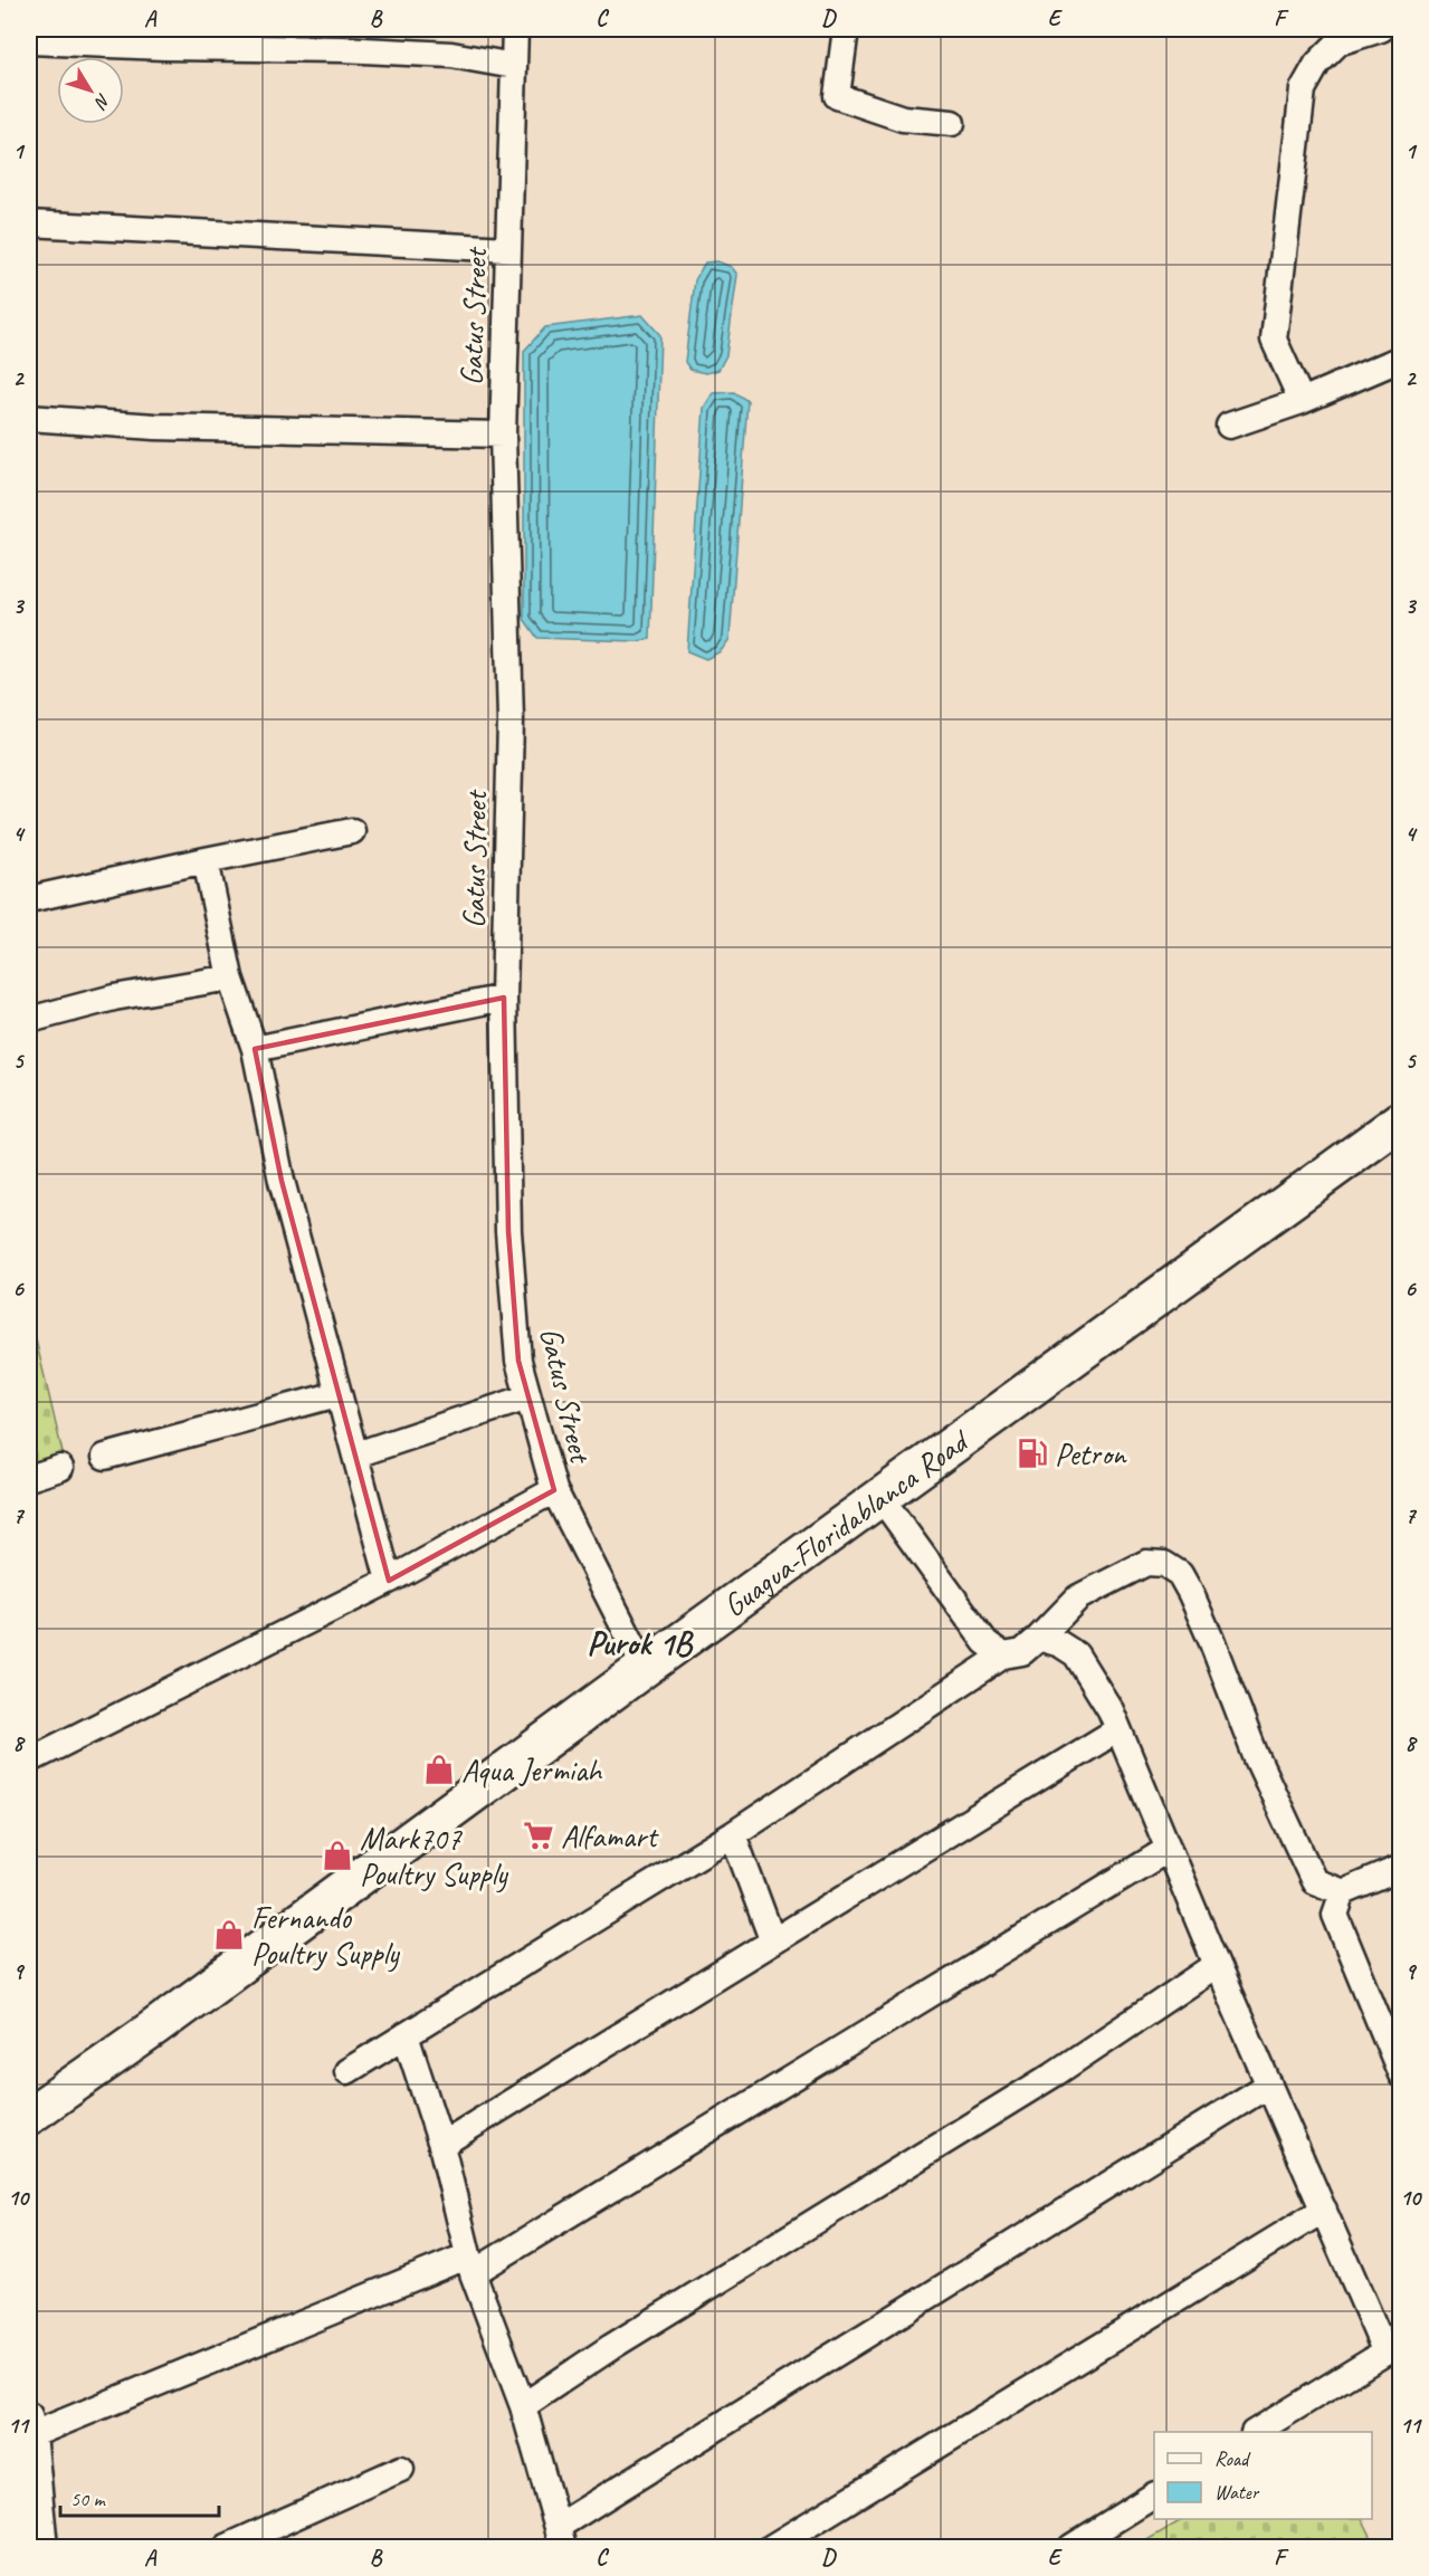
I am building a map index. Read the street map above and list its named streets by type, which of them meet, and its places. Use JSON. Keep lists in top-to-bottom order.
{
  "streets": {
    "main road": ["Guagua-Floridablanca Road"],
    "street": ["Gatus Street"]
  },
  "crossings": [
    ["Gatus Street", "Guagua-Floridablanca Road"]
  ],
  "districts": ["Purok 1B"],
  "places": {
    "fuel station": ["Petron"],
    "shop": ["Aqua Jermiah", "Mark707 Poultry Supply", "Fernando Poultry Supply"],
    "supermarket": ["Alfamart"]
  },
  "legend": ["Road", "Water"],
  "scale_bar": "50 m",
  "north": "bottom right",
  "grid": {
    "columns": [
      "A",
      "B",
      "C",
      "D",
      "E",
      "F"
    ],
    "rows": [
      "1",
      "2",
      "3",
      "4",
      "5",
      "6",
      "7",
      "8",
      "9",
      "10",
      "11"
    ]
  }
}
